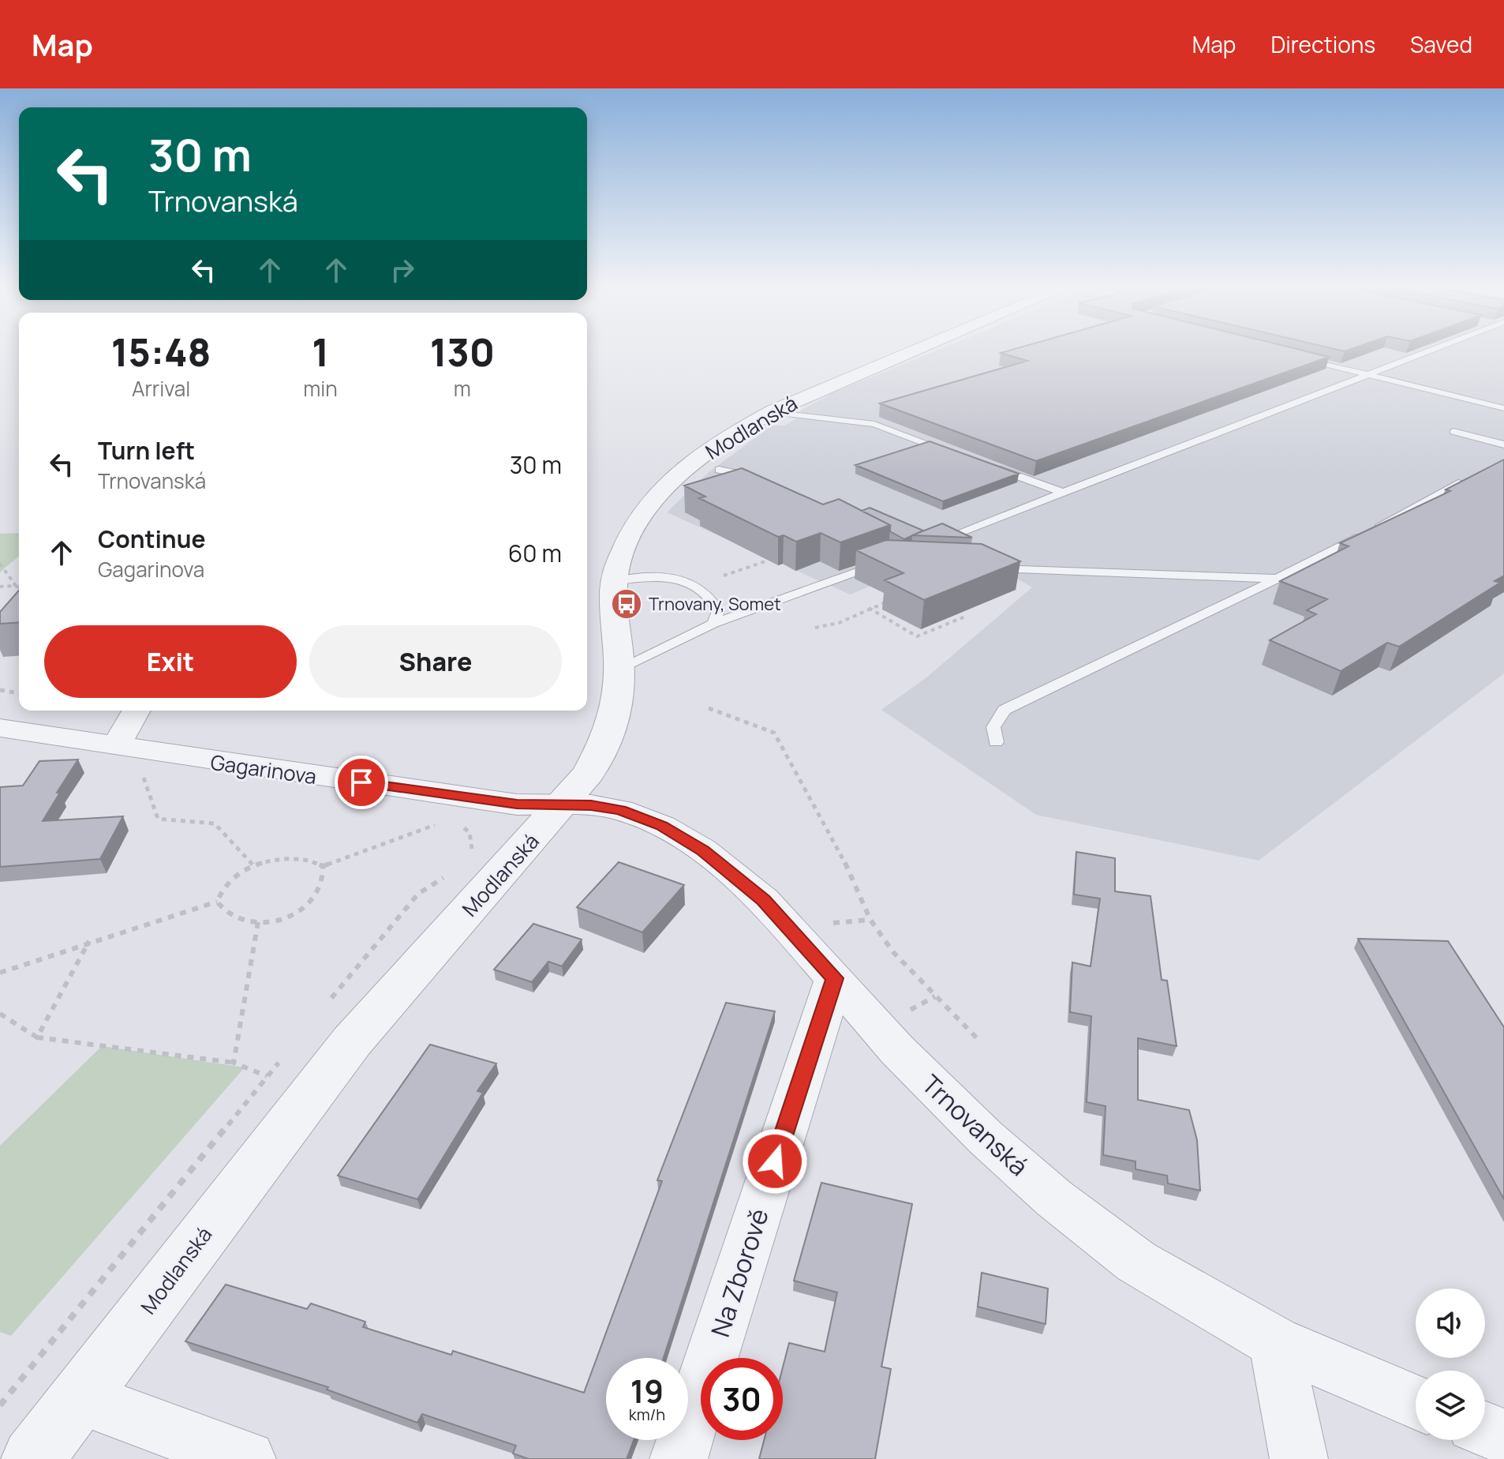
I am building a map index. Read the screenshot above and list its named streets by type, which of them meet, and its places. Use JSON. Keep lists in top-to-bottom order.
{
  "streets": {
    "street": [
      "Modlanská",
      "Gagarinova",
      "Trnovanská",
      "Na Zborově"
    ]
  },
  "crossings": [
    ["Modlanská", "Gagarinova"],
    ["Modlanská", "Trnovanská"],
    ["Gagarinova", "Trnovanská"],
    ["Trnovanská", "Na Zborově"]
  ],
  "places": {
    "bus stop": ["Trnovany, Somet"]
  },
  "page": {
    "header": "Map",
    "nav": ["Map", "Directions", "Saved"],
    "turn": ["30 m", "Trnovanská"],
    "eta": [
      "15:48",
      "Arrival",
      "1",
      "min",
      "130",
      "m"
    ],
    "list": [
      {
        "name": "Turn left",
        "note": "Trnovanská",
        "value": "30 m"
      },
      {
        "name": "Continue",
        "note": "Gagarinova",
        "value": "60 m"
      }
    ],
    "buttons": ["Exit", "Share"],
    "speed": "19 km/h",
    "limit": "30"
  }
}
